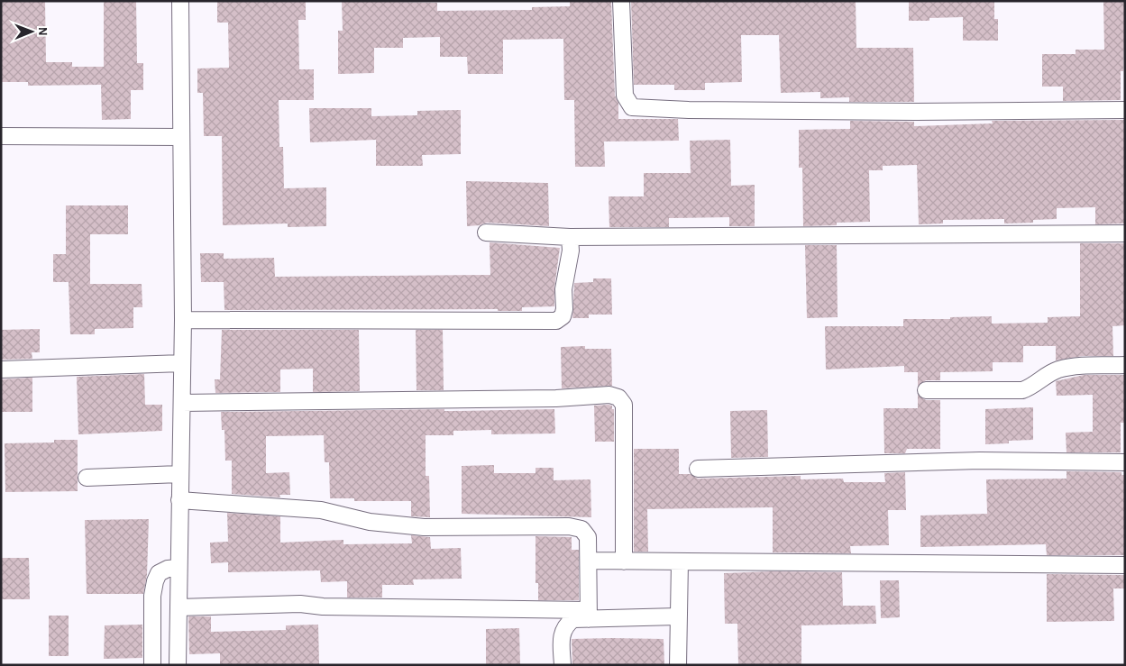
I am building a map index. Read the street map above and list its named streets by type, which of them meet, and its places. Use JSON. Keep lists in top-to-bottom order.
{
  "north": "right"
}
